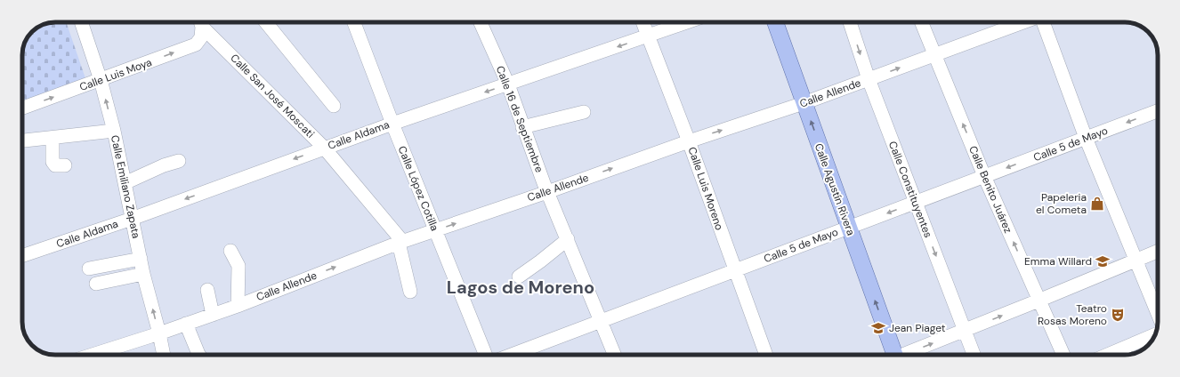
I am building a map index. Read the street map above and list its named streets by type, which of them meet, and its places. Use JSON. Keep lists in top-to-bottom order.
{
  "streets": {
    "main road": ["Calle Agustín Rivera"],
    "street": [
      "Calle Luis Moya",
      "Calle Allende",
      "Calle San José Moscati",
      "Calle 16 de Septiembre",
      "Calle Aldama",
      "Calle 5 de Mayo",
      "Calle Emiliano Zapata",
      "Calle López Cotilla",
      "Calle Luis Moreno",
      "Calle Constituyentes",
      "Calle Benito Juárez"
    ]
  },
  "crossings": [
    ["Calle Luis Moya", "Calle Emiliano Zapata"],
    ["Calle Allende", "Calle San José Moscati"],
    ["Calle Allende", "Calle 16 de Septiembre"],
    ["Calle Allende", "Calle Emiliano Zapata"],
    ["Calle Allende", "Calle López Cotilla"],
    ["Calle Allende", "Calle Luis Moreno"],
    ["Calle Allende", "Calle Agustín Rivera"],
    ["Calle Allende", "Calle Constituyentes"],
    ["Calle Allende", "Calle Benito Juárez"],
    ["Calle San José Moscati", "Calle Aldama"],
    ["Calle 16 de Septiembre", "Calle Aldama"],
    ["Calle 16 de Septiembre", "Calle 5 de Mayo"],
    ["Calle Aldama", "Calle Emiliano Zapata"],
    ["Calle Aldama", "Calle López Cotilla"],
    ["Calle Aldama", "Calle Luis Moreno"],
    ["Calle 5 de Mayo", "Calle Luis Moreno"],
    ["Calle 5 de Mayo", "Calle Agustín Rivera"],
    ["Calle 5 de Mayo", "Calle Constituyentes"],
    ["Calle 5 de Mayo", "Calle Benito Juárez"]
  ],
  "one_way": [
    "Calle Allende",
    "Calle Aldama",
    "Calle 5 de Mayo",
    "Calle Agustín Rivera",
    "Calle Constituyentes"
  ],
  "districts": ["Lagos de Moreno"],
  "places": {
    "shop": ["Papeleria el Cometa"],
    "school or university": ["Emma Willard", "Jean Piaget"],
    "theatre": ["Teatro Rosas Moreno"]
  }
}
